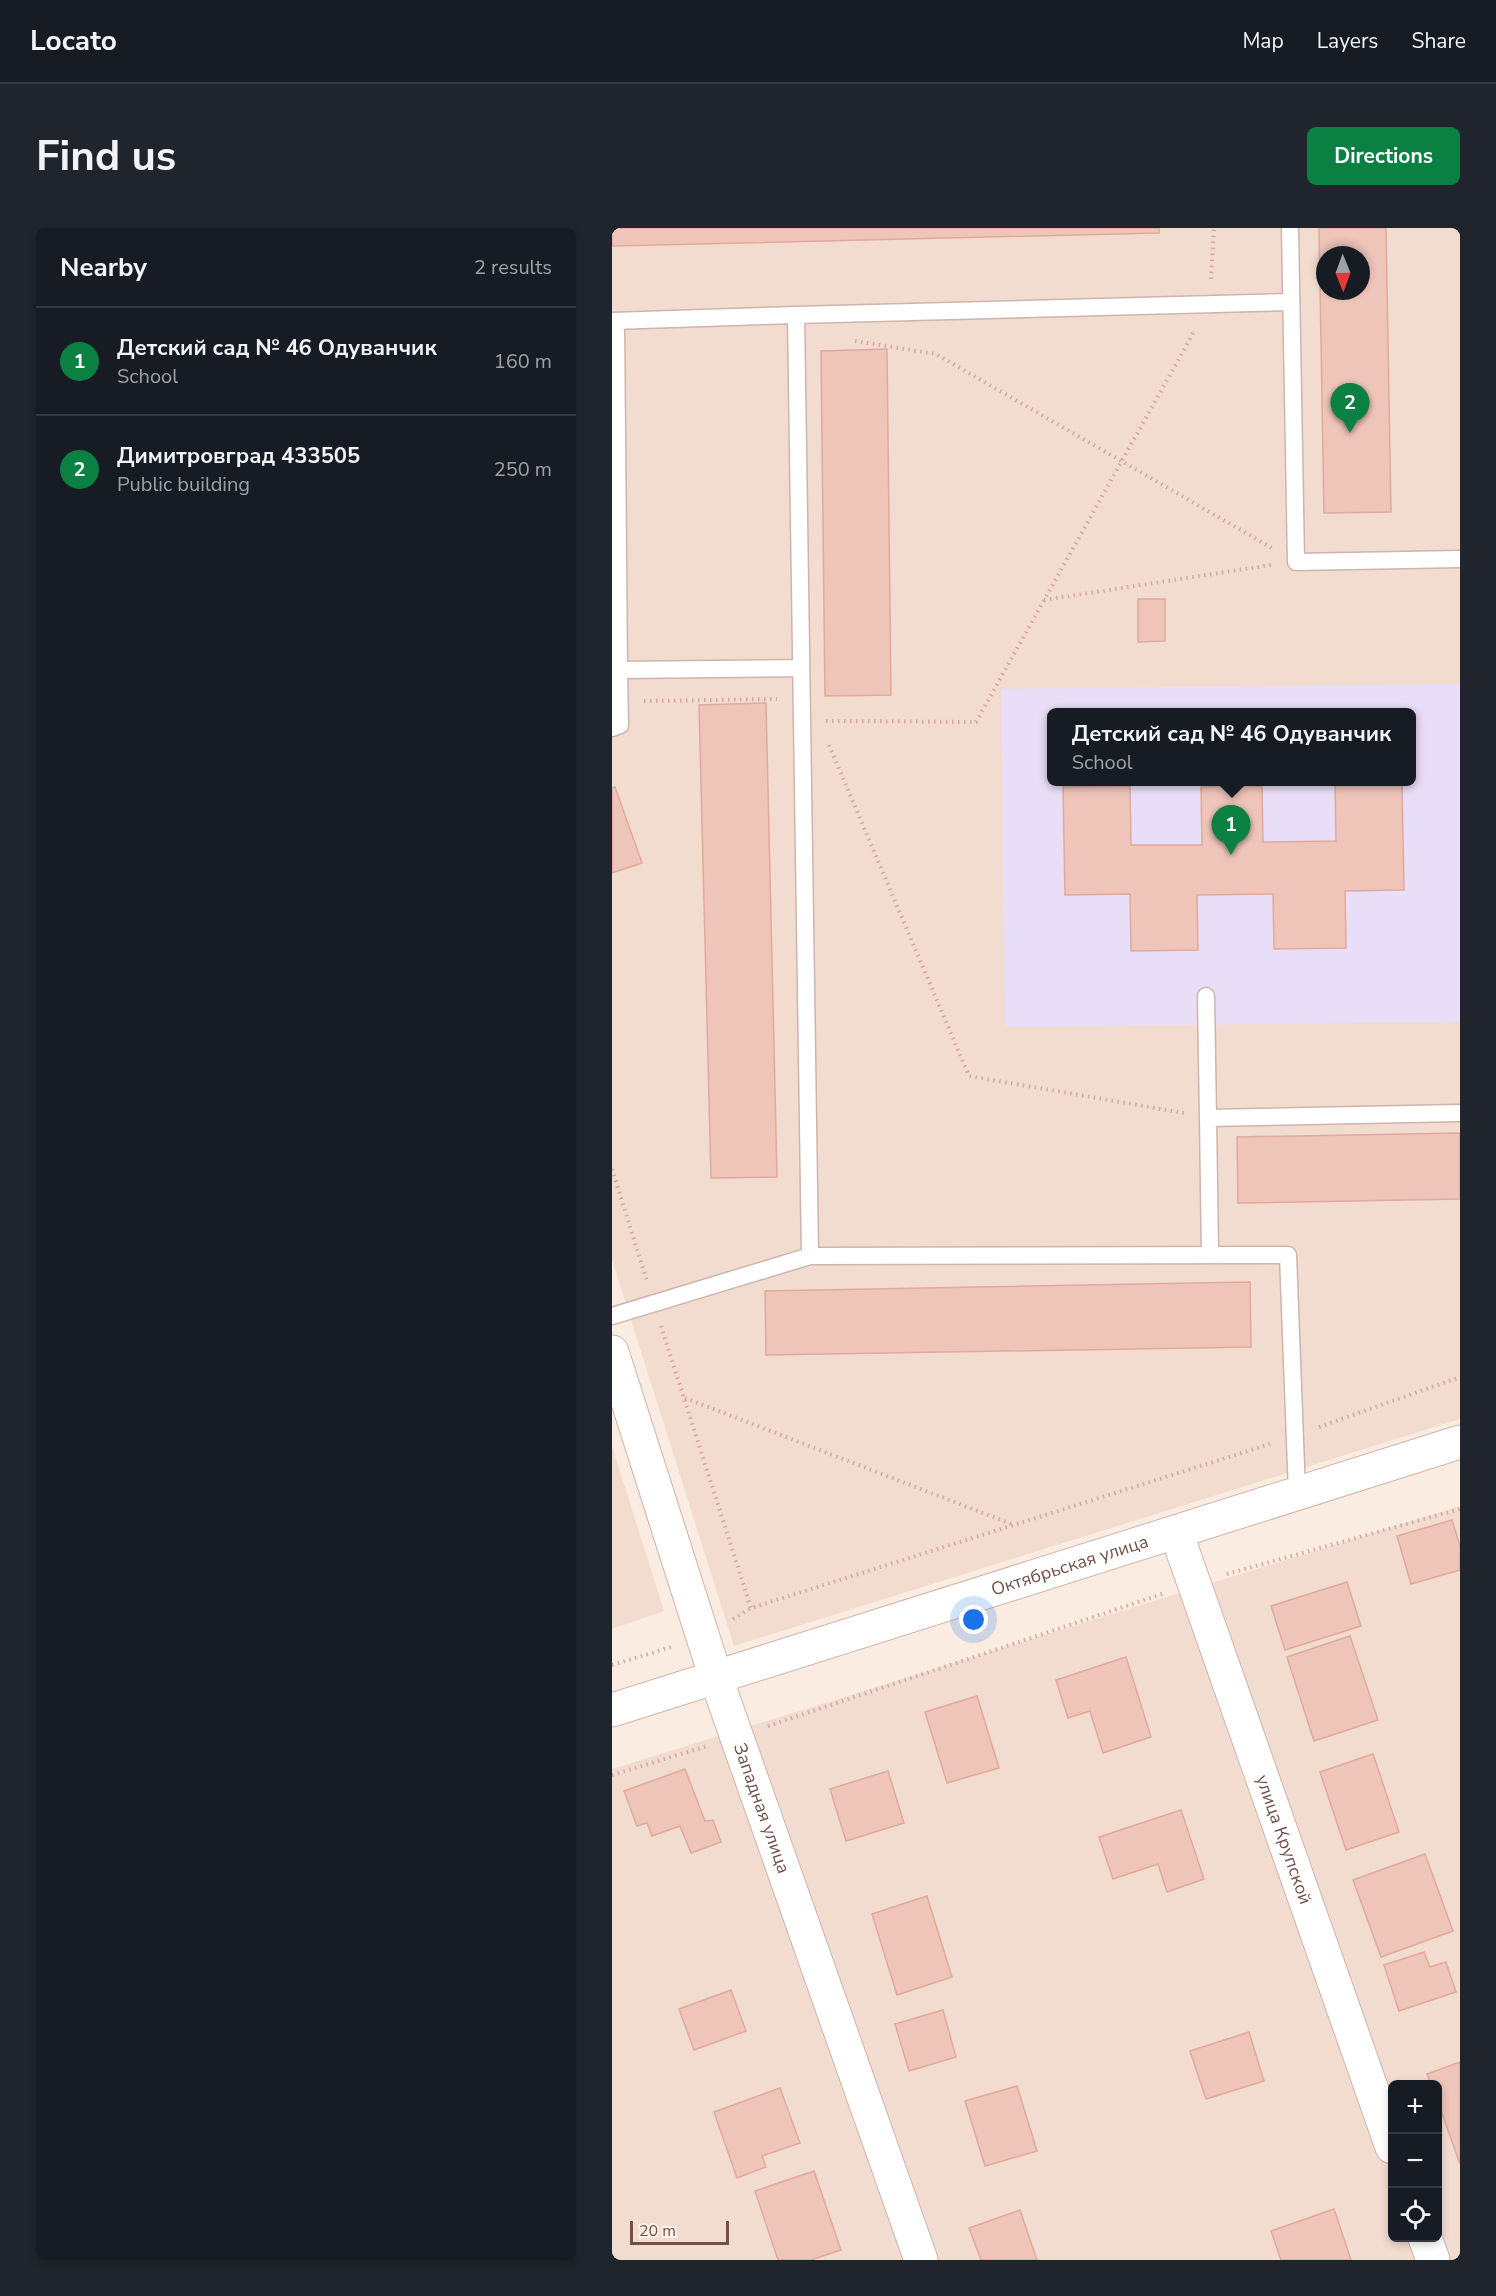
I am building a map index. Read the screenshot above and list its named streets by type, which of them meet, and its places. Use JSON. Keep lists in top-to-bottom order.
{
  "streets": {
    "street": ["Октябрьская улица", "Западная улица", "улица Крупской"]
  },
  "crossings": [
    ["Октябрьская улица", "Западная улица"],
    ["Октябрьская улица", "улица Крупской"]
  ],
  "scale_bar": "20 m",
  "north": "bottom",
  "page": {
    "header": "Locato",
    "nav": ["Map", "Layers", "Share"],
    "buttons": "Directions",
    "title": "Find us",
    "heading": ["Nearby", "2 results"],
    "list": [
      {
        "mark": "1",
        "name": "Детский сад № 46 Одуванчик",
        "note": "School",
        "value": "160 m"
      },
      {
        "mark": "2",
        "name": "Димитровград 433505",
        "note": "Public building",
        "value": "250 m"
      }
    ],
    "pins": ["2", "1"],
    "popup": ["Детский сад № 46 Одуванчик", "School"],
    "map_buttons": ["+", "−"],
    "scale": "20 m"
  }
}
